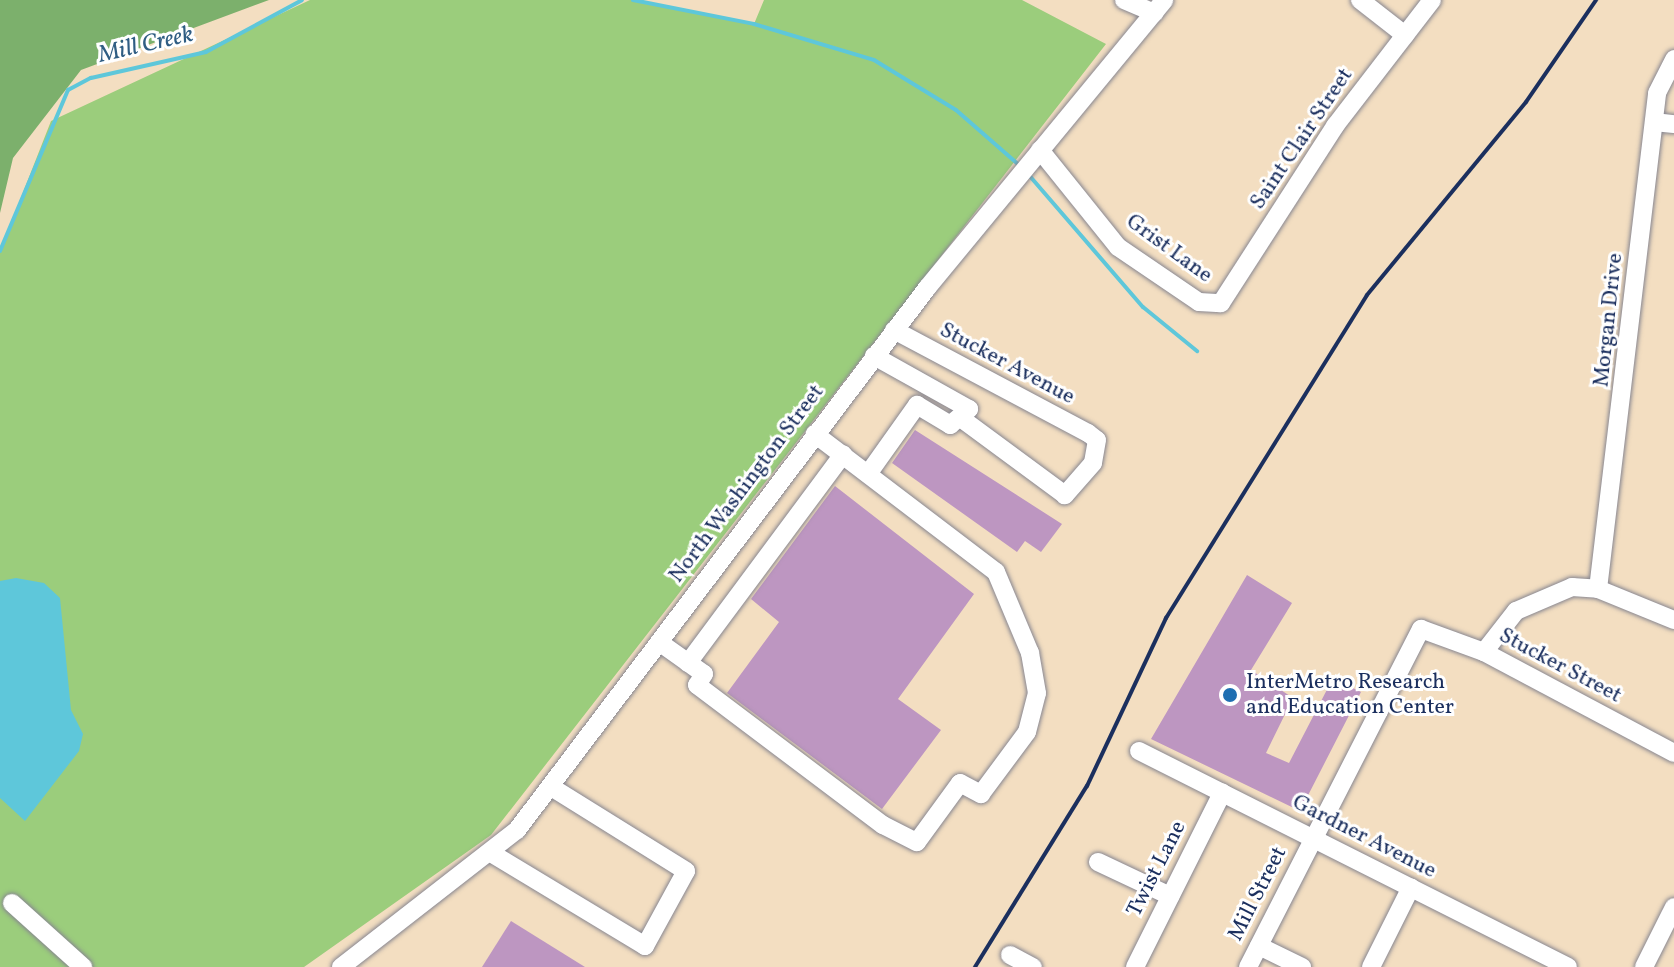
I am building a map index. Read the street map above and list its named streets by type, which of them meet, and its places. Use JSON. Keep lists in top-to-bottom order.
{
  "streets": {
    "street": [
      "Saint Clair Street",
      "Grist Lane",
      "Morgan Drive",
      "Stucker Avenue",
      "North Washington Street",
      "Stucker Street",
      "Gardner Avenue",
      "Twist Lane",
      "Mill Street"
    ]
  },
  "crossings": [
    ["Saint Clair Street", "Grist Lane"],
    ["Grist Lane", "North Washington Street"],
    ["Stucker Avenue", "North Washington Street"],
    ["Stucker Street", "Mill Street"],
    ["Gardner Avenue", "Twist Lane"],
    ["Gardner Avenue", "Mill Street"]
  ],
  "water": ["Mill Creek"],
  "places": ["InterMetro Research and Education Center"]
}
